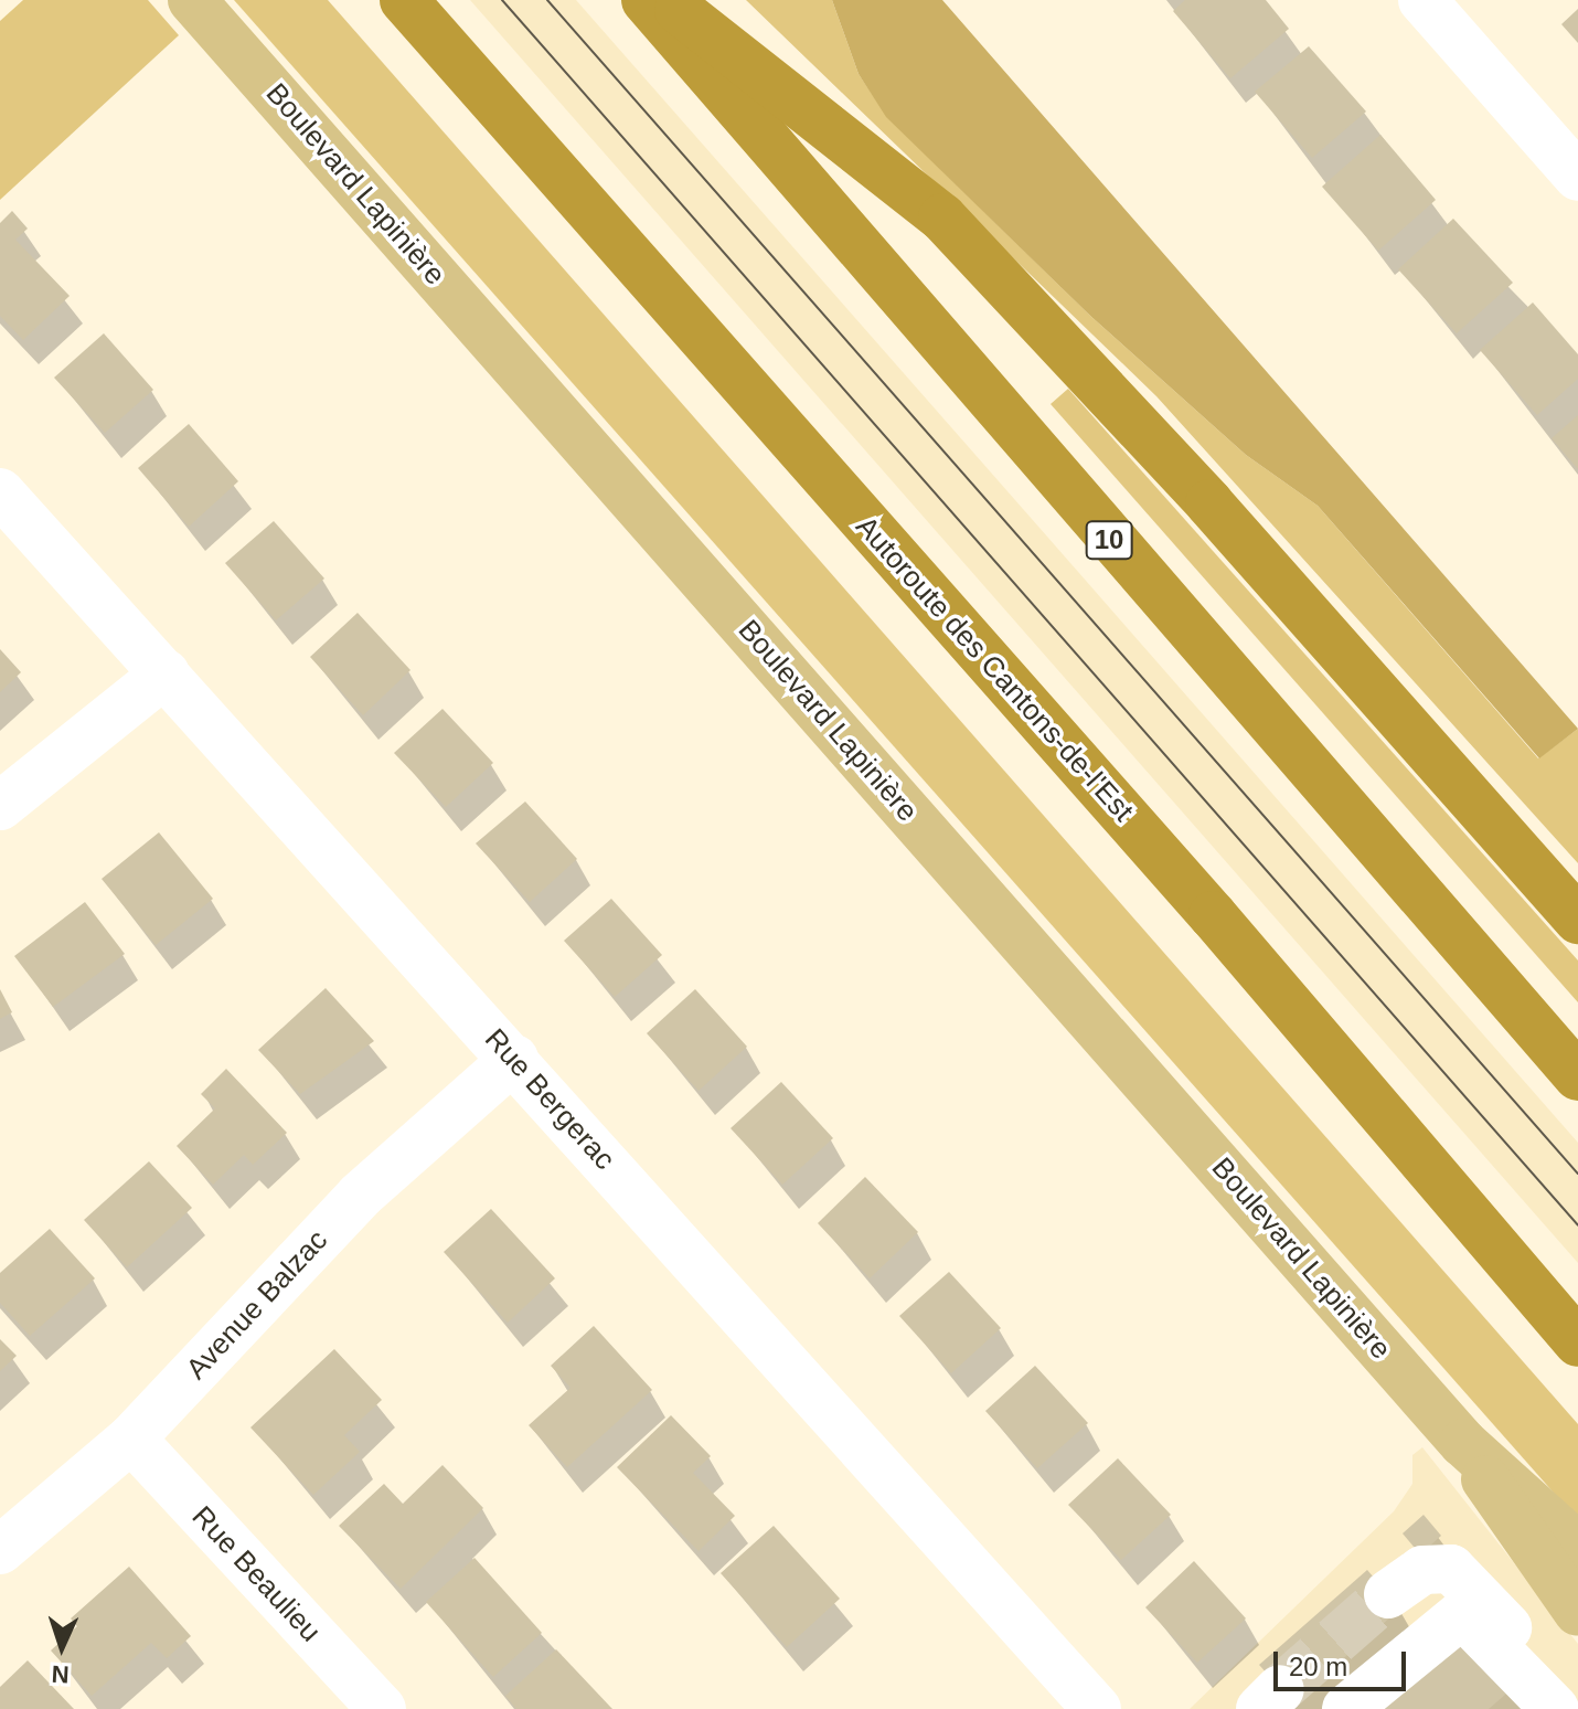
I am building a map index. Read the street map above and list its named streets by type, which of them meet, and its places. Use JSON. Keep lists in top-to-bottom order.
{
  "streets": {
    "highway": ["10", "Autoroute des Cantons-de-l'Est"],
    "main road": ["Boulevard Lapinière"],
    "street": ["Rue Bergerac", "Avenue Balzac", "Rue Beaulieu"]
  },
  "crossings": [
    ["Rue Bergerac", "Avenue Balzac"],
    ["Avenue Balzac", "Rue Beaulieu"]
  ],
  "scale_bar": "20 m",
  "north": "bottom"
}
